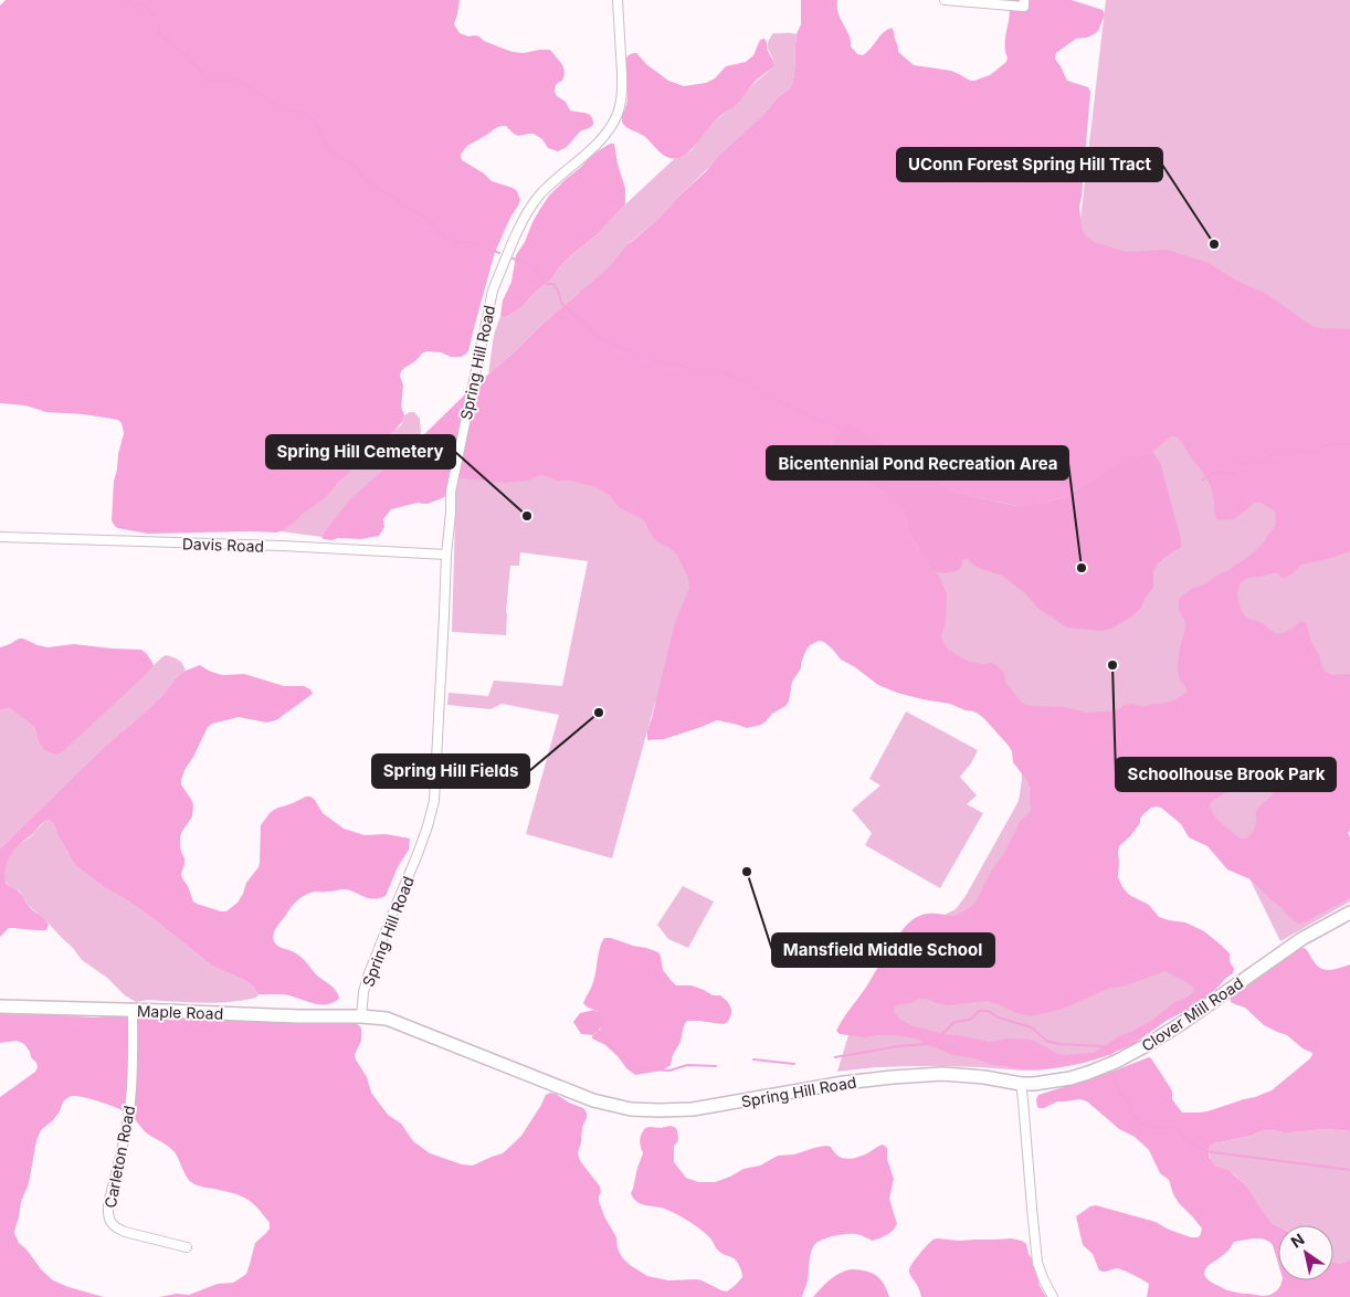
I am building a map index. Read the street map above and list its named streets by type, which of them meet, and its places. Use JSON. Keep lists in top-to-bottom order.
{
  "streets": {
    "street": [
      "Spring Hill Road",
      "Davis Road",
      "Maple Road",
      "Clover Mill Road",
      "Carleton Road"
    ]
  },
  "crossings": [
    ["Spring Hill Road", "Davis Road"],
    ["Spring Hill Road", "Maple Road"],
    ["Spring Hill Road", "Clover Mill Road"],
    ["Maple Road", "Carleton Road"]
  ],
  "places": [
    "UConn Forest Spring Hill Tract",
    "Spring Hill Cemetery",
    "Bicentennial Pond Recreation Area",
    "Schoolhouse Brook Park",
    "Spring Hill Fields",
    "Mansfield Middle School"
  ],
  "north": "top left"
}
